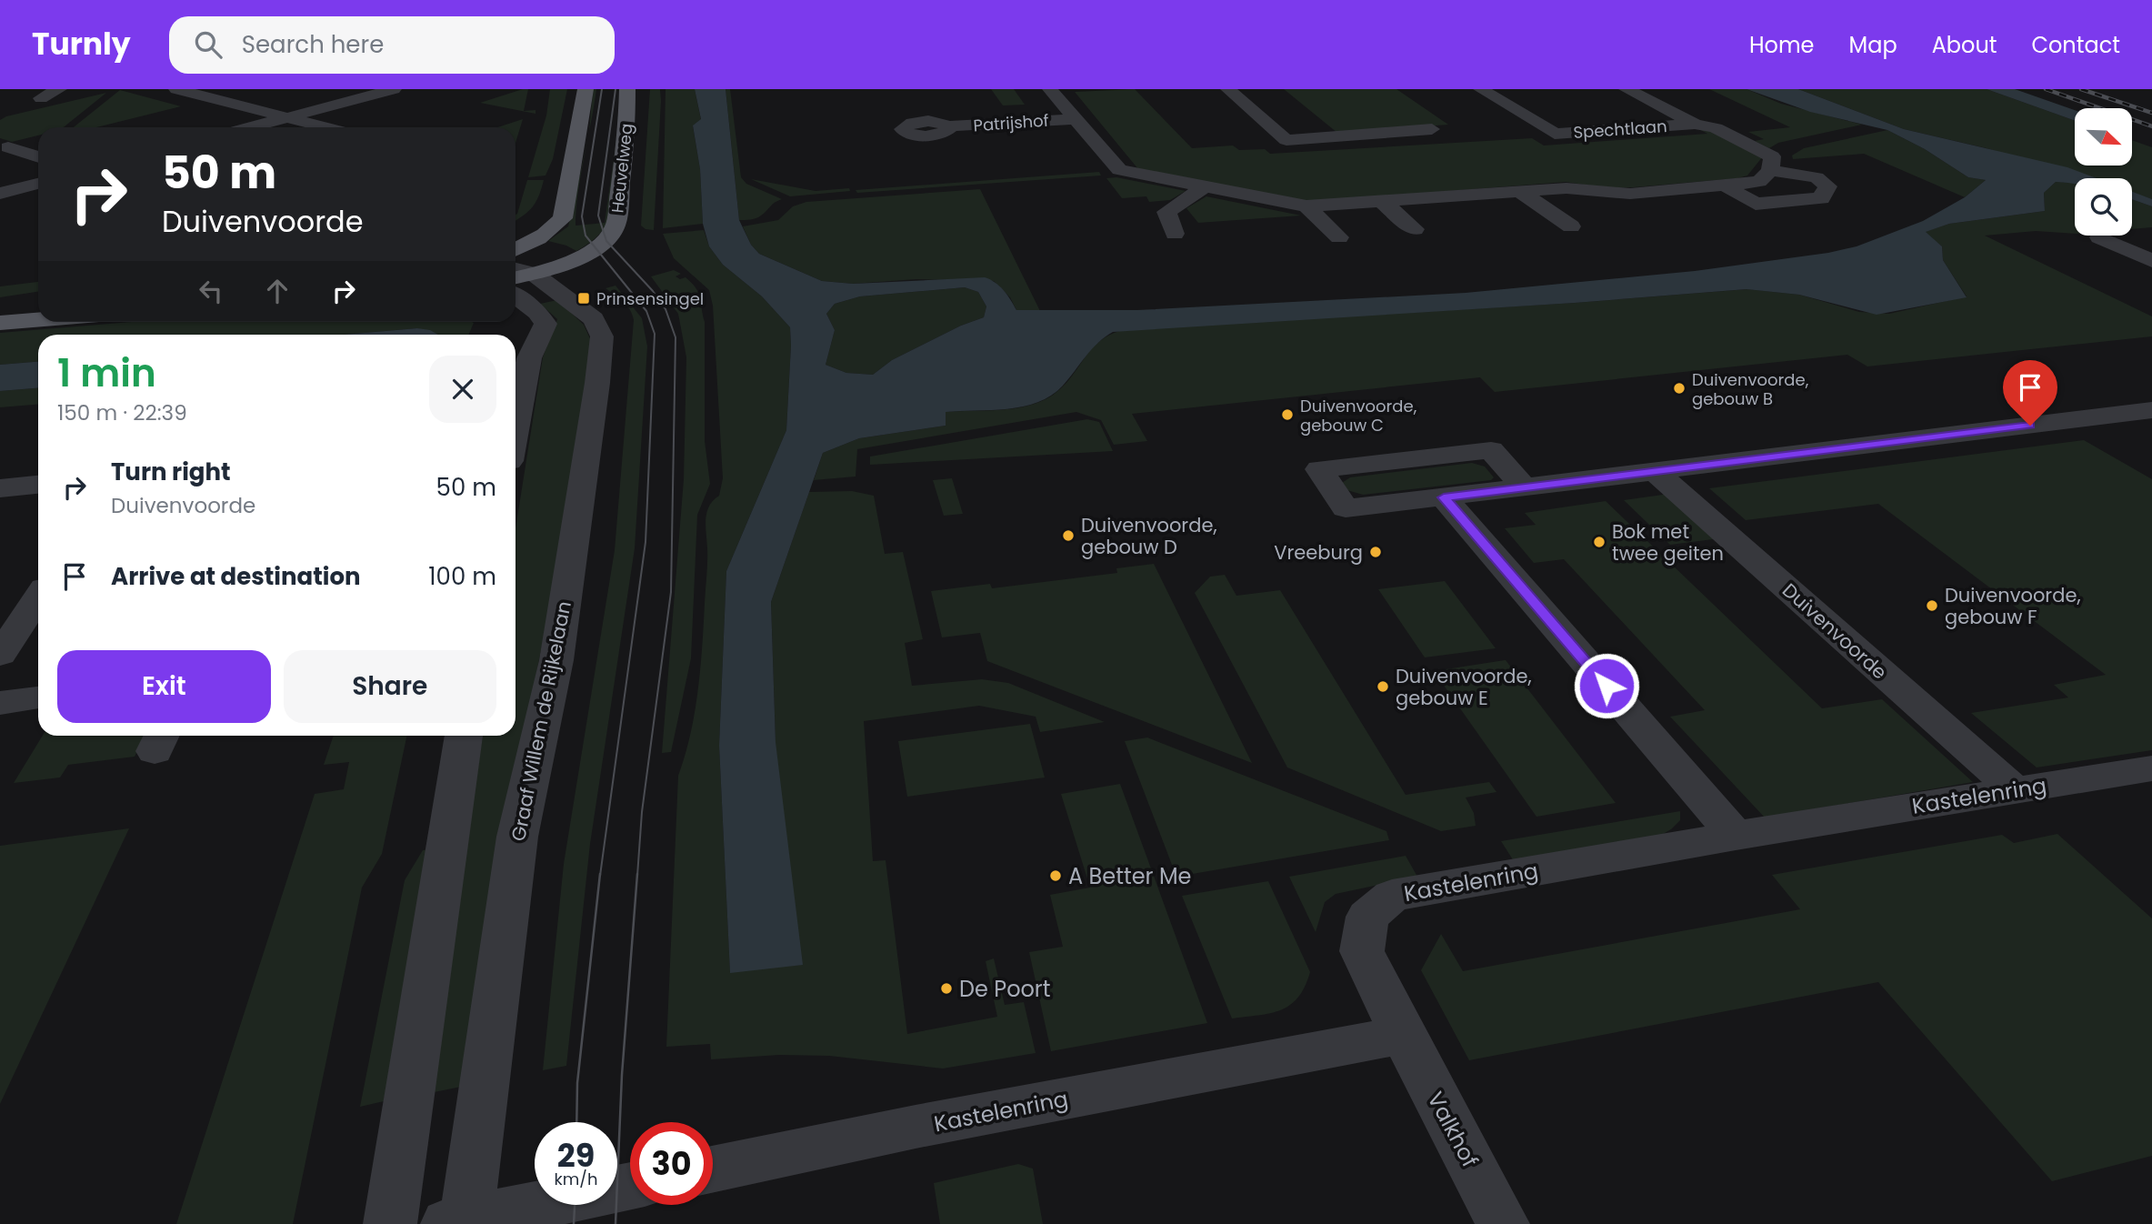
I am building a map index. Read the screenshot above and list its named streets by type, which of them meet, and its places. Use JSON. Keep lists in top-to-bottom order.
{
  "streets": {
    "main road": ["Heuvelweg"],
    "street": [
      "Patrijshof",
      "Spechtlaan",
      "Duivenvoorde",
      "Graaf Willem de Rijkelaan",
      "Kastelenring",
      "Valkhof"
    ]
  },
  "crossings": [
    ["Duivenvoorde", "Kastelenring"],
    ["Kastelenring", "Valkhof"]
  ],
  "places": {
    "transit": ["Prinsensingel"],
    "other": [
      "Duivenvoorde, gebouw B",
      "Duivenvoorde, gebouw C",
      "Duivenvoorde, gebouw D",
      "Bok met twee geiten",
      "Vreeburg",
      "Duivenvoorde, gebouw F",
      "Duivenvoorde, gebouw E",
      "A Better Me",
      "De Poort"
    ]
  },
  "north": "bottom right",
  "page": {
    "header": "Turnly",
    "search": "Search here",
    "nav": [
      "Home",
      "Map",
      "About",
      "Contact"
    ],
    "turn": ["50 m", "Duivenvoorde"],
    "heading": ["1 min", "150 m · 22:39"],
    "list": [
      {
        "name": "Turn right",
        "note": "Duivenvoorde",
        "value": "50 m"
      },
      {
        "name": "Arrive at destination",
        "value": "100 m"
      }
    ],
    "buttons": ["Exit", "Share"],
    "speed": "29 km/h",
    "limit": "30"
  }
}
